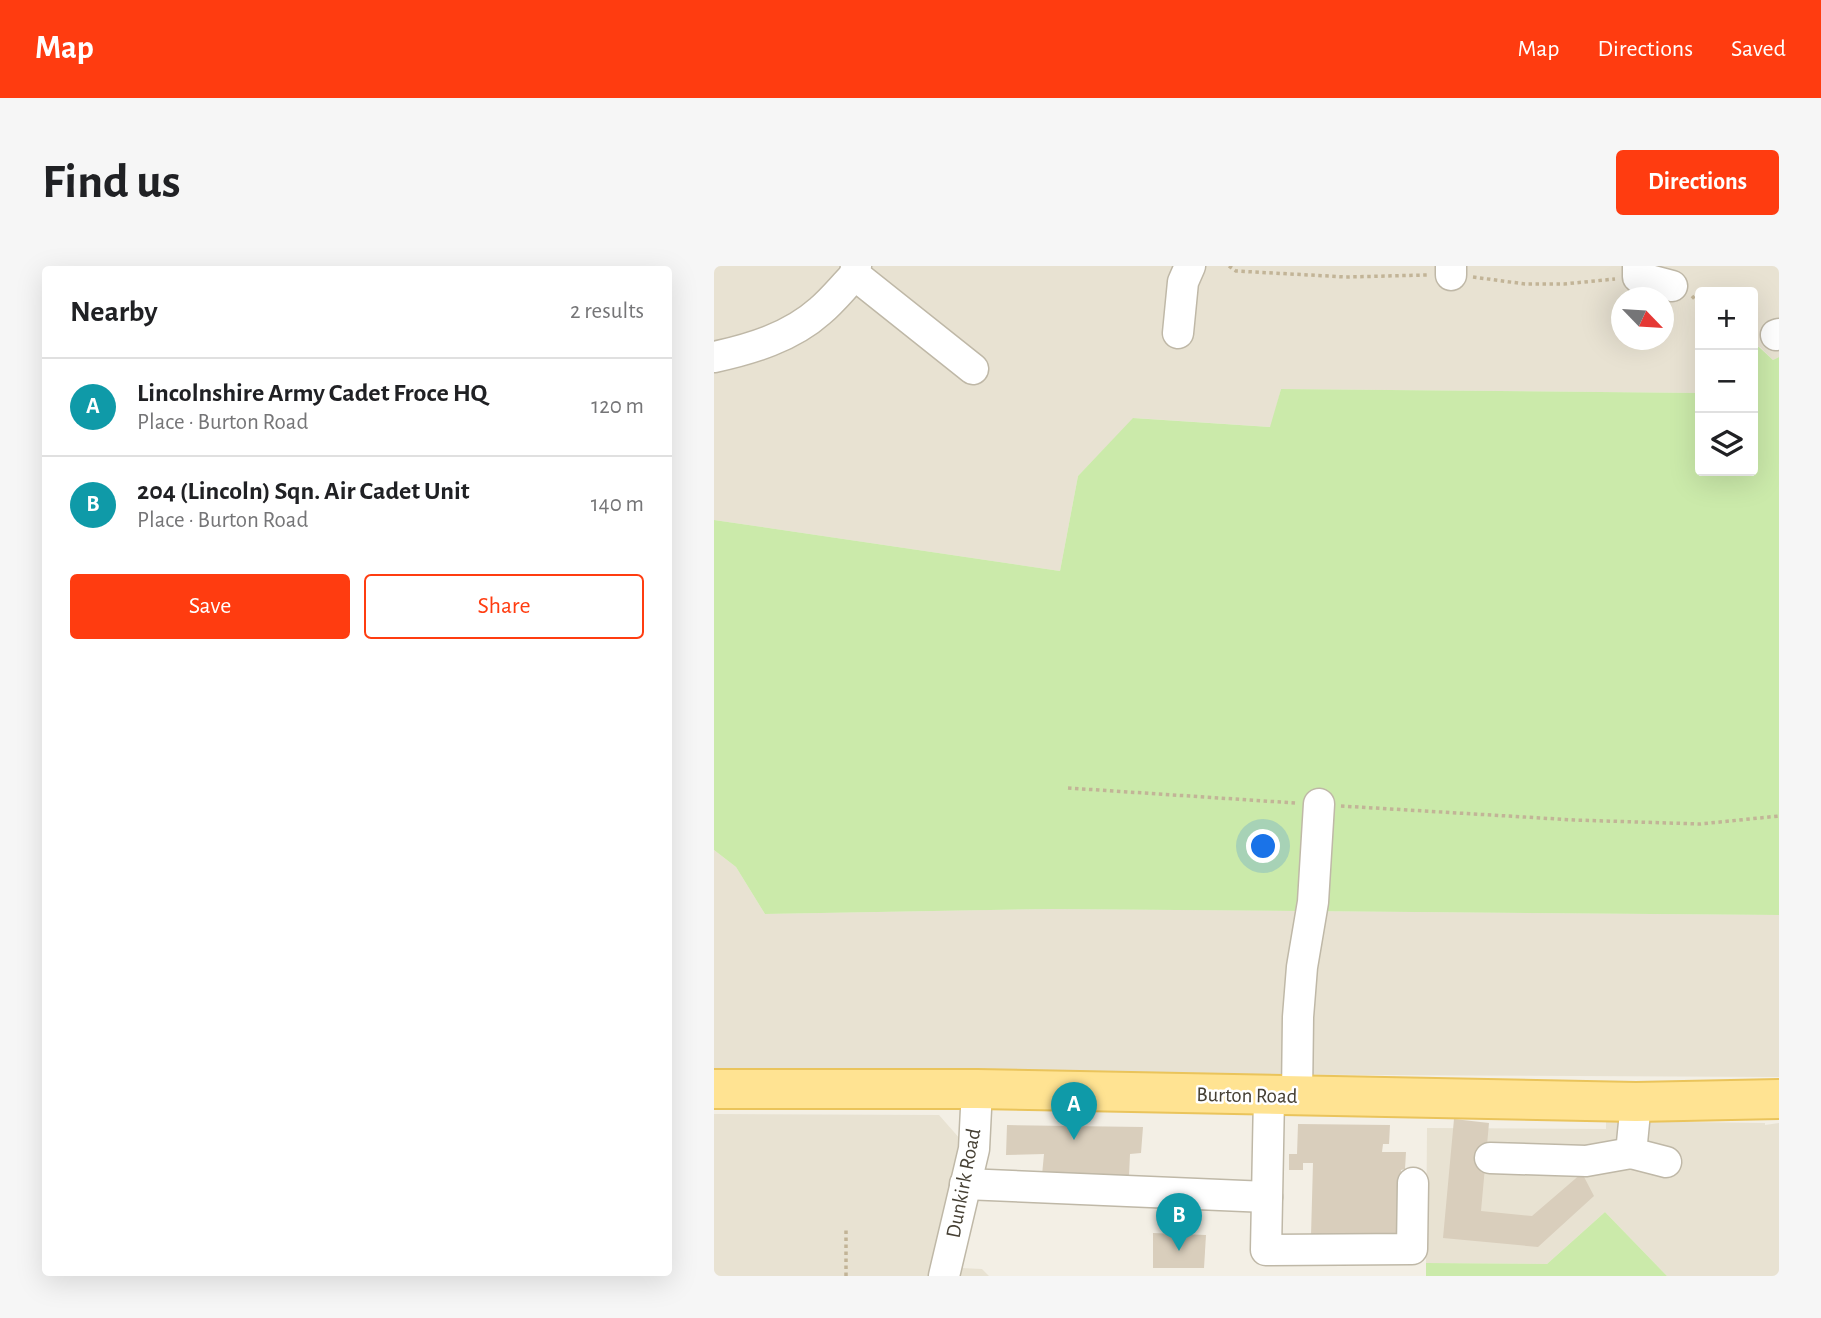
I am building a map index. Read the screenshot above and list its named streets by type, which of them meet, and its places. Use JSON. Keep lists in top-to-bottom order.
{
  "streets": {
    "main road": ["Burton Road"],
    "street": ["Dunkirk Road"]
  },
  "crossings": [
    ["Burton Road", "Dunkirk Road"]
  ],
  "north": "bottom right",
  "page": {
    "header": "Map",
    "nav": ["Map", "Directions", "Saved"],
    "buttons": [
      "Directions",
      ["Save", "Share"]
    ],
    "title": "Find us",
    "heading": ["Nearby", "2 results"],
    "map_buttons": ["+", "−"],
    "list": [
      {
        "mark": "A",
        "name": "Lincolnshire Army Cadet Froce HQ",
        "note": "Place · Burton Road",
        "value": "120 m"
      },
      {
        "mark": "B",
        "name": "204 (Lincoln) Sqn. Air Cadet Unit",
        "note": "Place · Burton Road",
        "value": "140 m"
      }
    ],
    "pins": ["A", "B"]
  }
}
